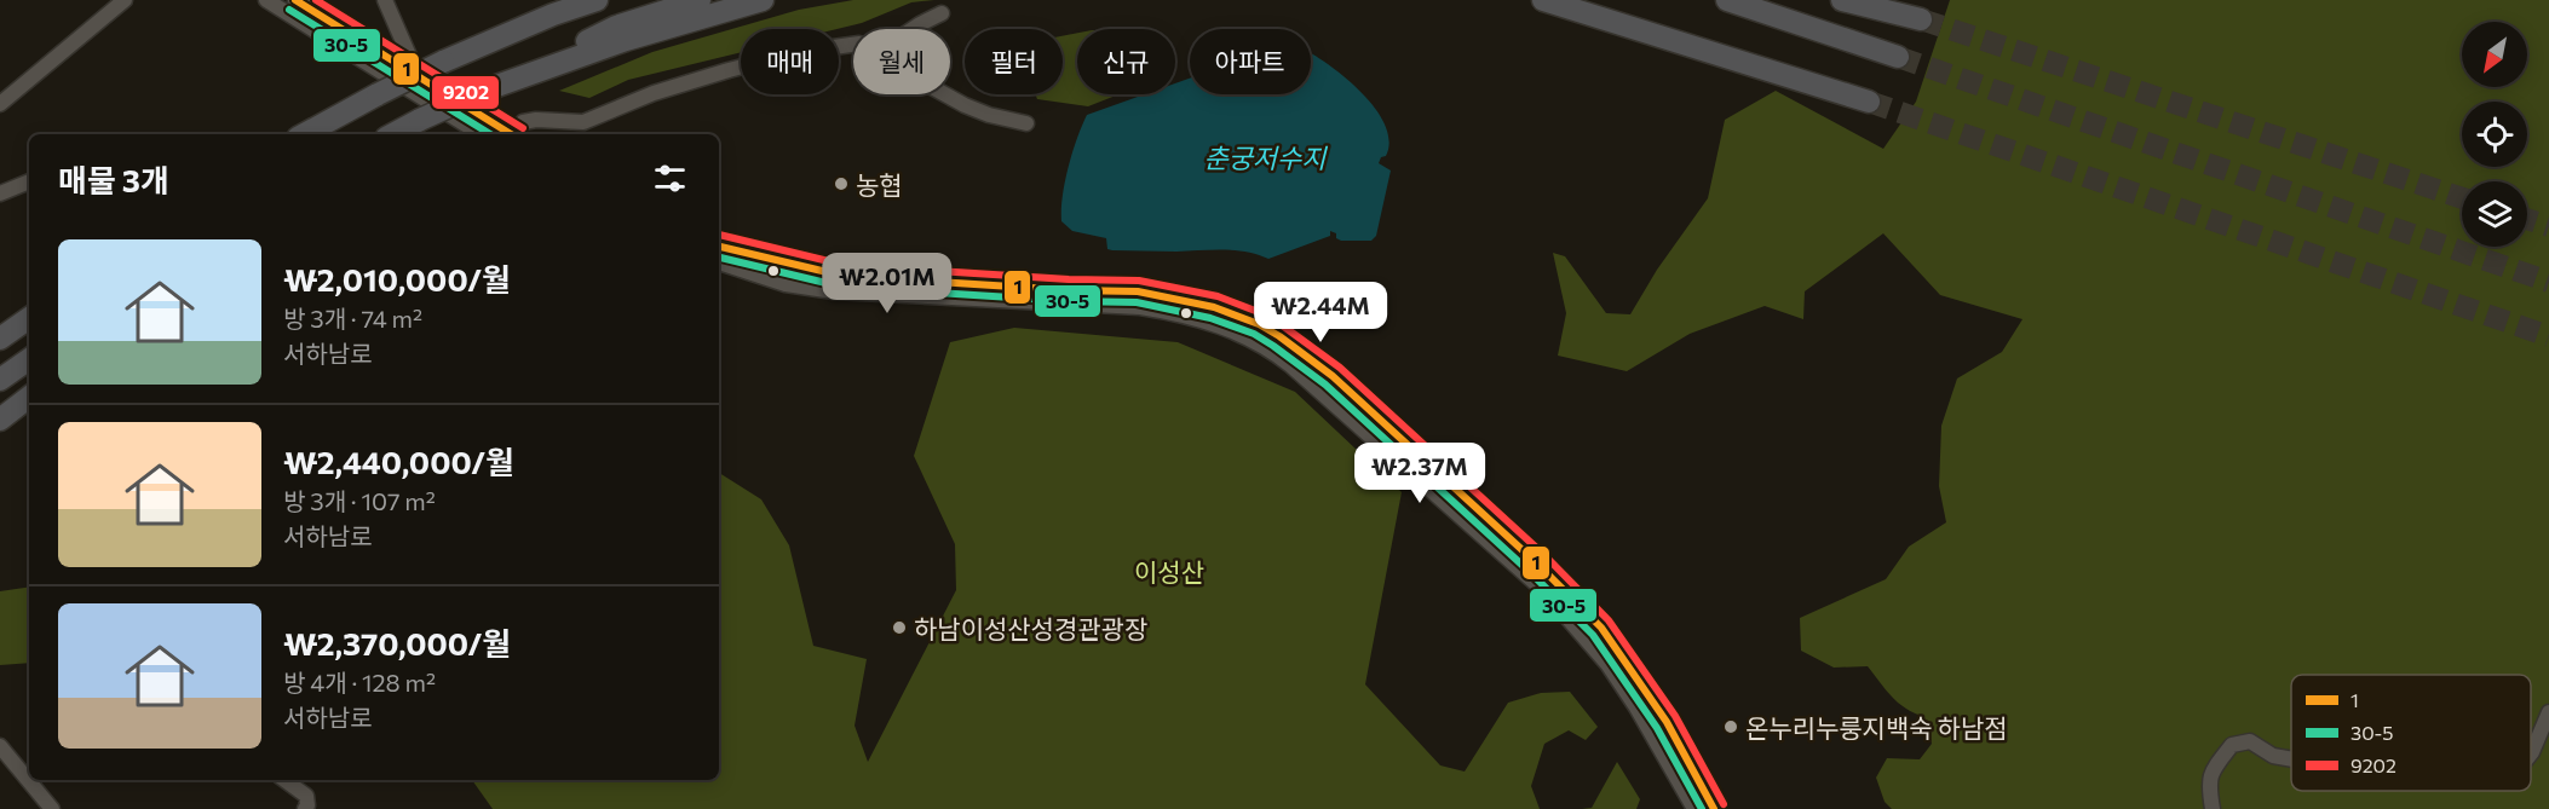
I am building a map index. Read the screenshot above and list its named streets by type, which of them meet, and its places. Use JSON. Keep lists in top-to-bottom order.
{
  "water": ["춘궁저수지"],
  "parks": ["이성산"],
  "places": ["농협", "하남이성산성경관광장", "온누리누룽지백숙 하남점"],
  "lines": ["transit line 1", "transit line 9202", "transit line 30-5"],
  "legend": ["1", "30-5", "9202"],
  "north": "bottom left",
  "page": {
    "chip": [
      "매매",
      "월세",
      "필터",
      "신규",
      "아파트"
    ],
    "heading": "매물 3개",
    "list": [
      {
        "name": "₩2,010,000/월",
        "note": "방 3개 · 74 m² · 서하남로"
      },
      {
        "name": "₩2,440,000/월",
        "note": "방 3개 · 107 m² · 서하남로"
      },
      {
        "name": "₩2,370,000/월",
        "note": "방 4개 · 128 m² · 서하남로"
      }
    ],
    "price": ["₩2.01M", "₩2.44M", "₩2.37M"]
  }
}
